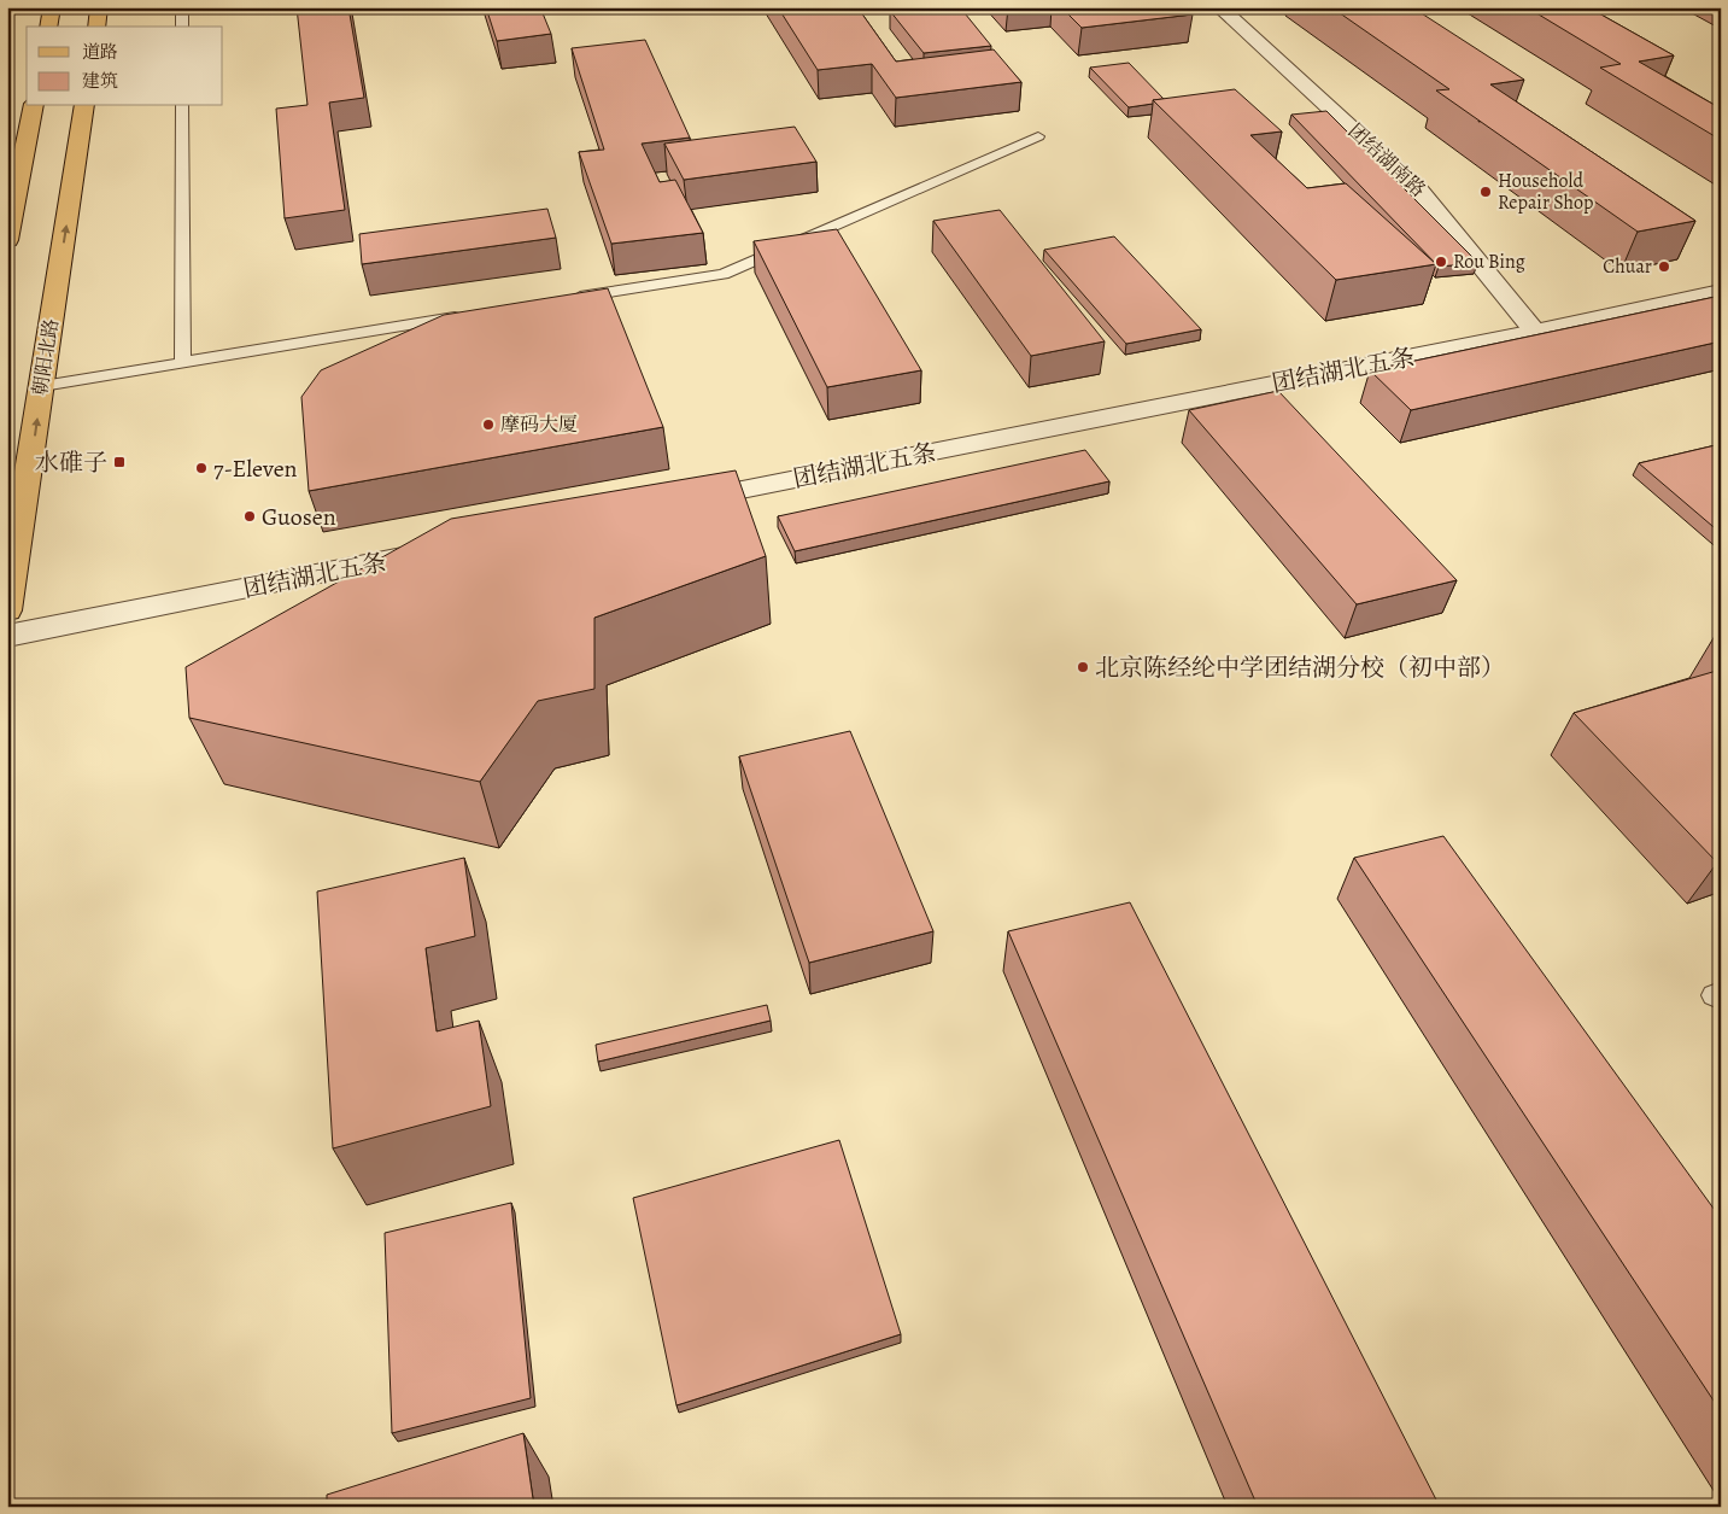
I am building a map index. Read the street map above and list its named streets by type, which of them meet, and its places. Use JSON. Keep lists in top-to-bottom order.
{
  "streets": {
    "main road": ["朝阳北路"],
    "street": ["团结湖南路", "团结湖北五条"]
  },
  "crossings": [
    ["团结湖南路", "团结湖北五条"]
  ],
  "one_way": ["朝阳北路"],
  "places": {
    "other": [
      "Household Repair Shop",
      "Rou Bing",
      "Chuar",
      "摩码大厦",
      "7-Eleven",
      "Guosen",
      "北京陈经纶中学团结湖分校（初中部）"
    ],
    "transit": ["水碓子"]
  },
  "legend": ["道路", "建筑"]
}
